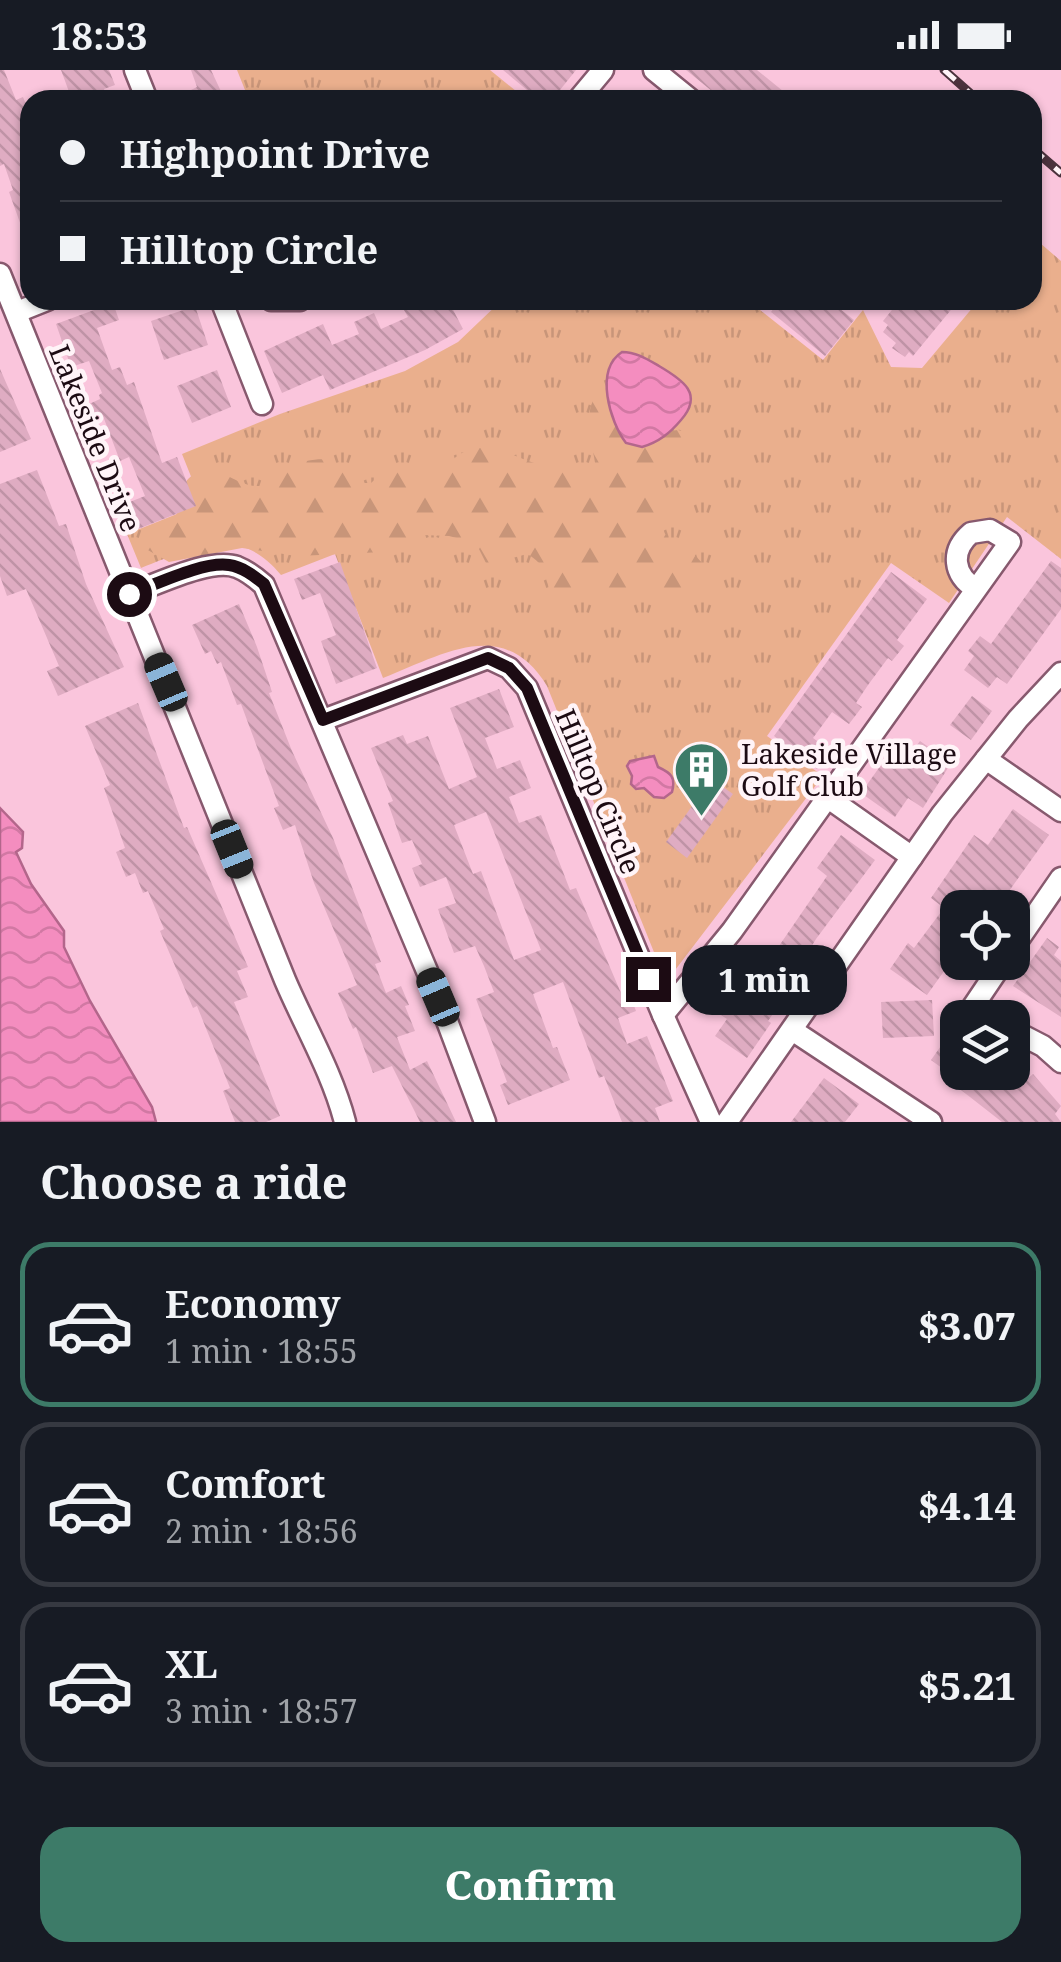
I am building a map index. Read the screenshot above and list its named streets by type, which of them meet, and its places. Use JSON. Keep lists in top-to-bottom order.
{
  "streets": {
    "street": ["Lakeside Drive", "Hilltop Circle"]
  },
  "places": {
    "building": ["Lakeside Village Golf Club"]
  },
  "page": {
    "status": "18:53",
    "banner": ["Highpoint Drive", "Hilltop Circle"],
    "bubble": "1 min",
    "heading": "Choose a ride",
    "list": [
      {
        "name": "Economy",
        "note": "1 min · 18:55",
        "value": "$3.07"
      },
      {
        "name": "Comfort",
        "note": "2 min · 18:56",
        "value": "$4.14"
      },
      {
        "name": "XL",
        "note": "3 min · 18:57",
        "value": "$5.21"
      }
    ],
    "buttons": "Confirm"
  }
}
